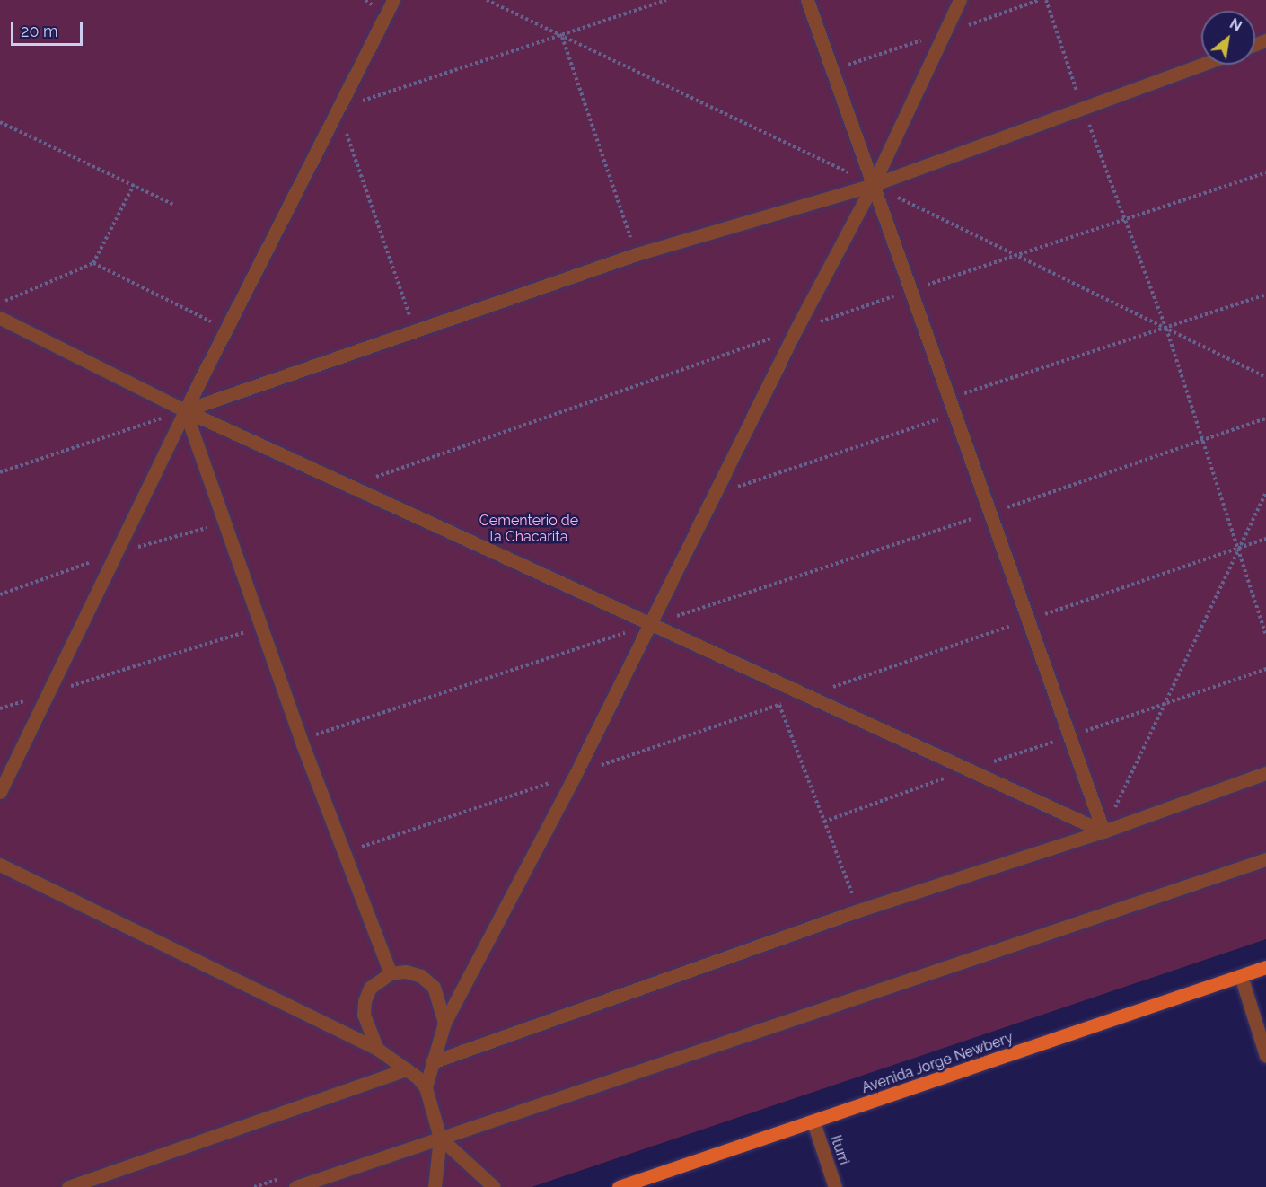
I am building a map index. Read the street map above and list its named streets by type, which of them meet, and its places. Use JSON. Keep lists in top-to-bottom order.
{
  "streets": {
    "main road": ["Avenida Jorge Newbery"],
    "street": ["Iturri"]
  },
  "crossings": [
    ["Avenida Jorge Newbery", "Iturri"]
  ],
  "parks": ["Cementerio de la Chacarita"],
  "scale_bar": "20 m",
  "north": "top right"
}
